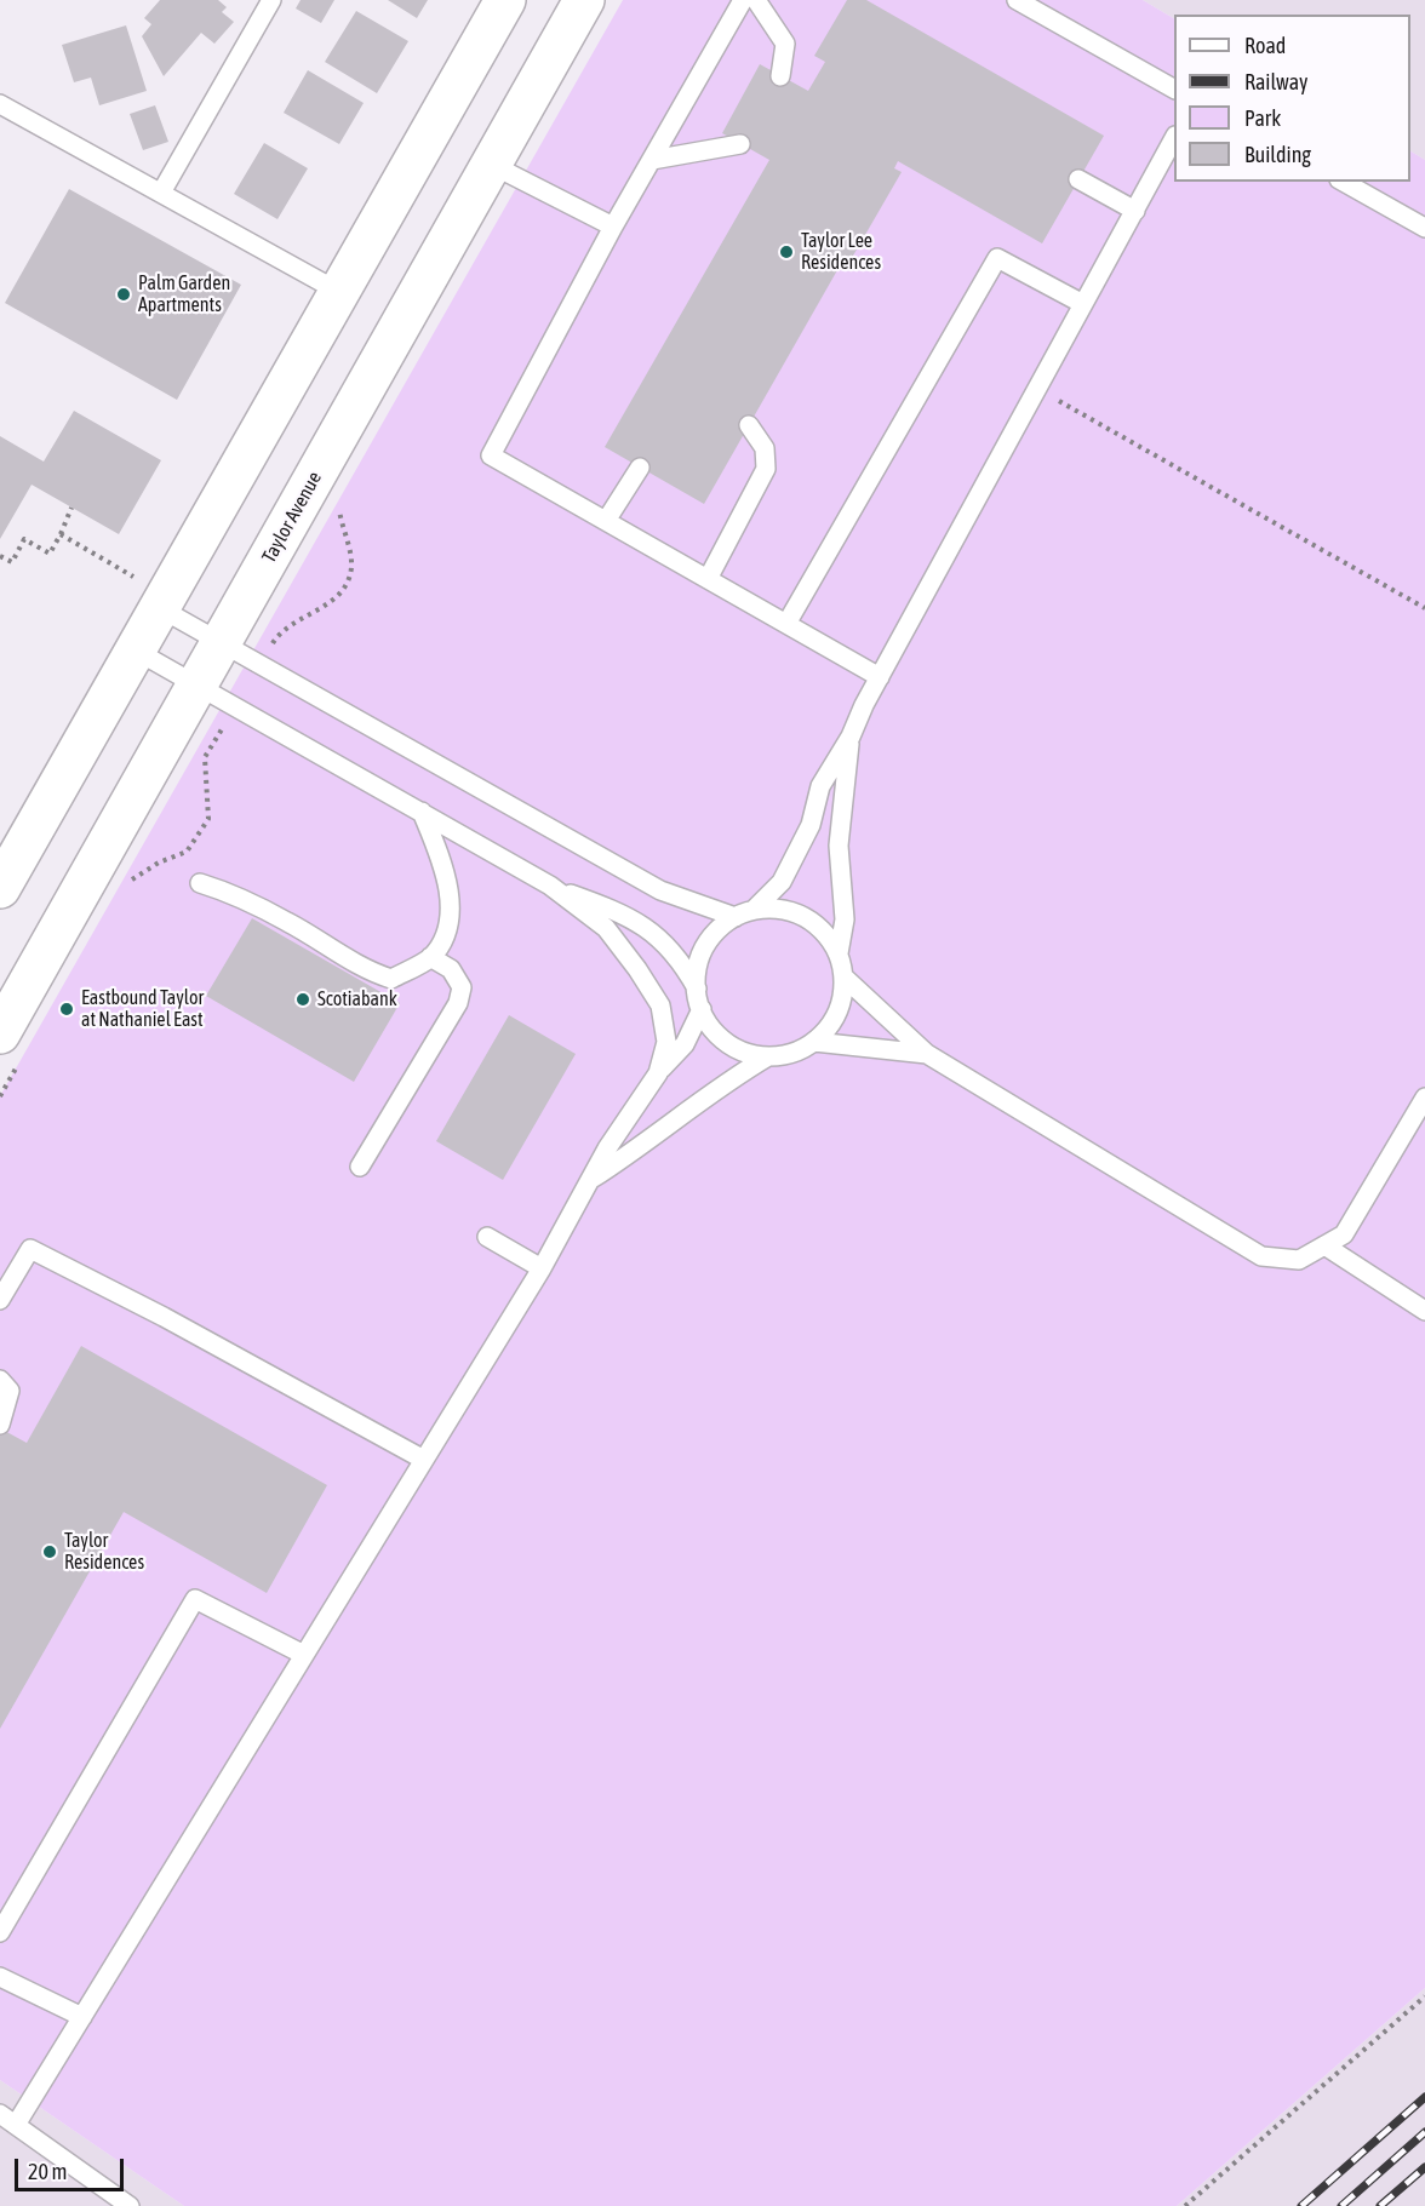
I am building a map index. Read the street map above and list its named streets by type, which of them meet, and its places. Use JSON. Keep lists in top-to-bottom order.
{
  "streets": {
    "main road": ["Taylor Avenue"]
  },
  "places": [
    "Taylor Lee Residences",
    "Palm Garden Apartments",
    "Scotiabank",
    "Eastbound Taylor at Nathaniel East",
    "Taylor Residences"
  ],
  "legend": [
    "Road",
    "Railway",
    "Park",
    "Building"
  ],
  "scale_bar": "20 m"
}
